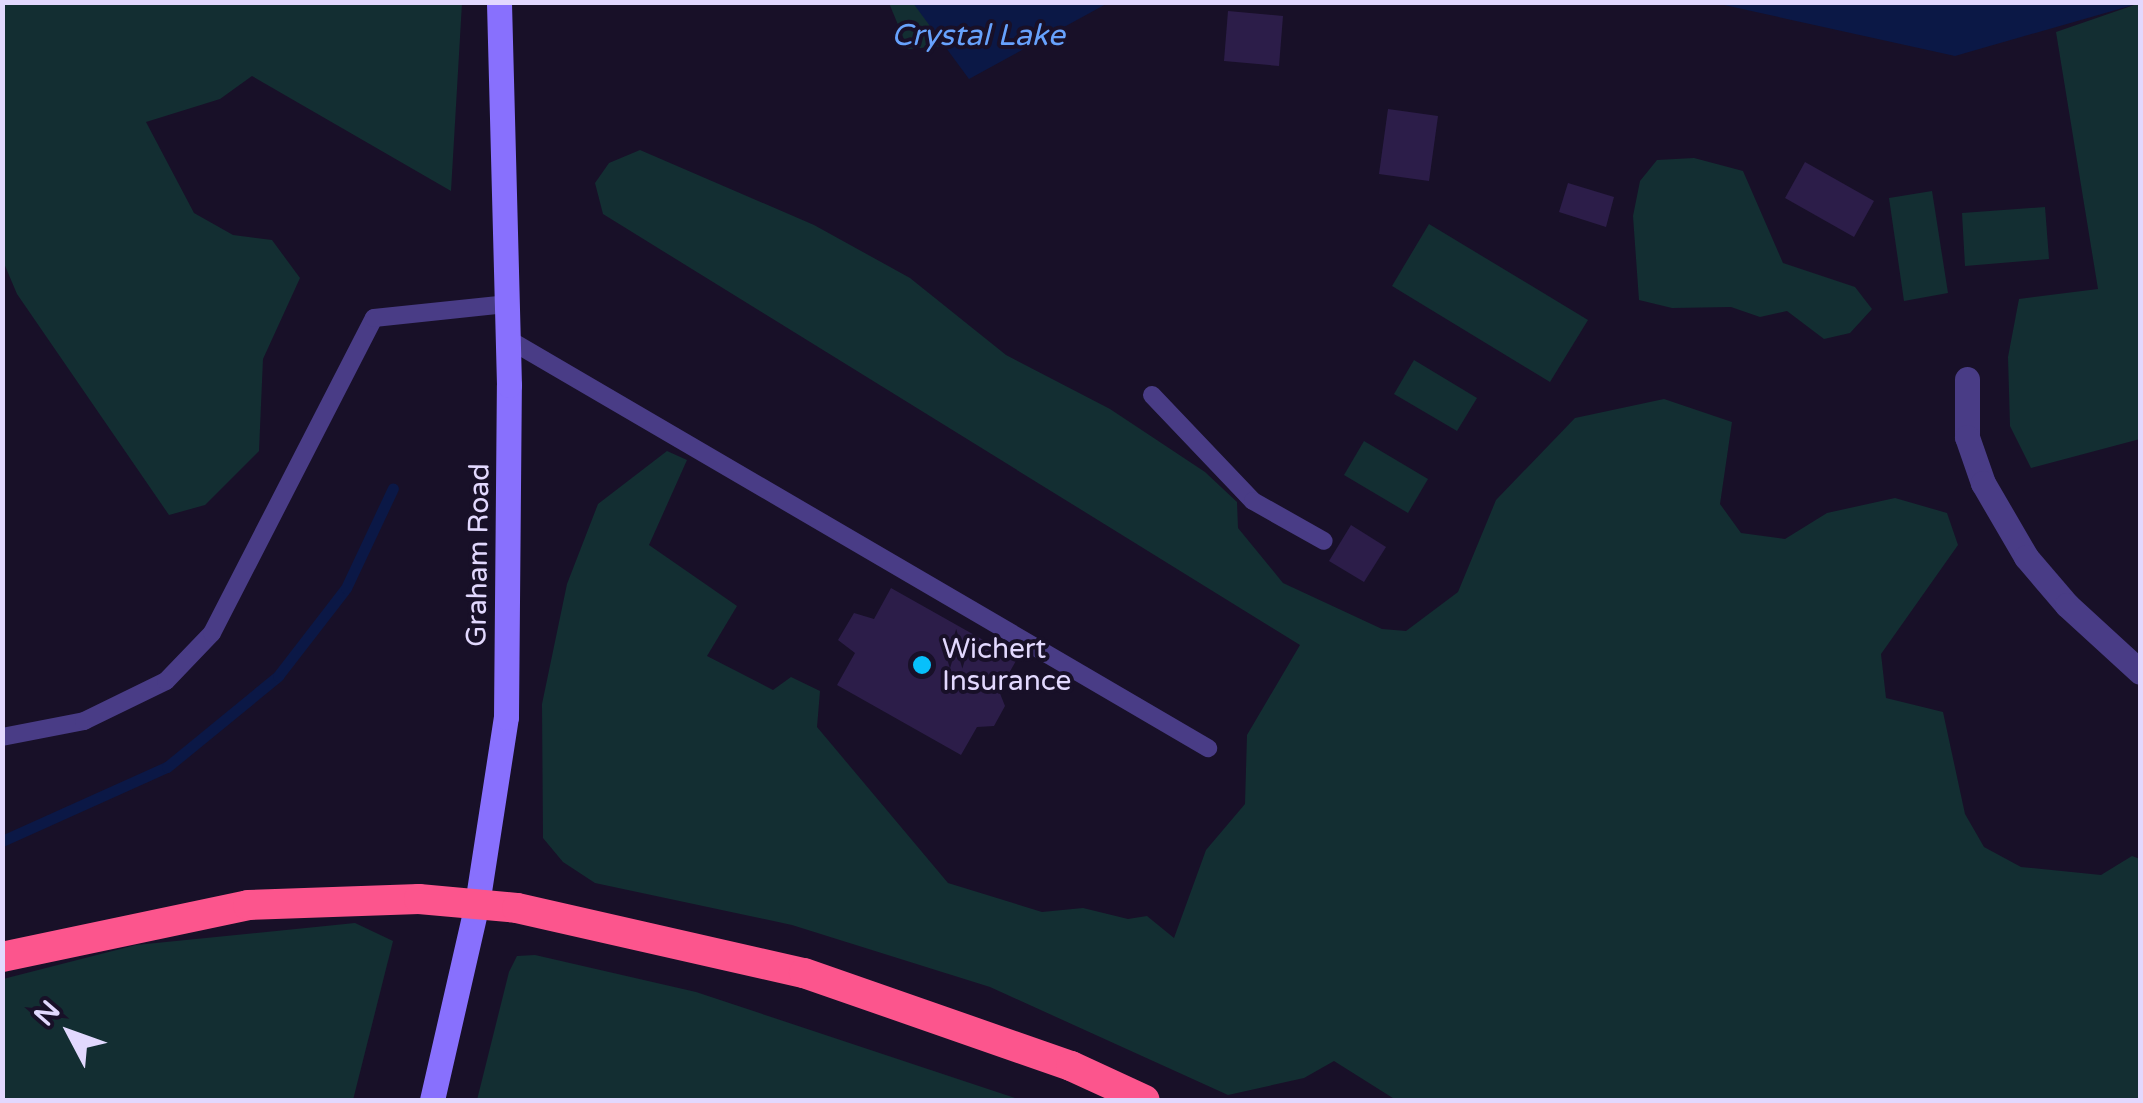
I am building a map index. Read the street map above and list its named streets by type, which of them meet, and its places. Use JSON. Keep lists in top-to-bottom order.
{
  "streets": {
    "main road": ["Graham Road"]
  },
  "water": ["Crystal Lake"],
  "places": ["Wichert Insurance"],
  "north": "top left"
}
